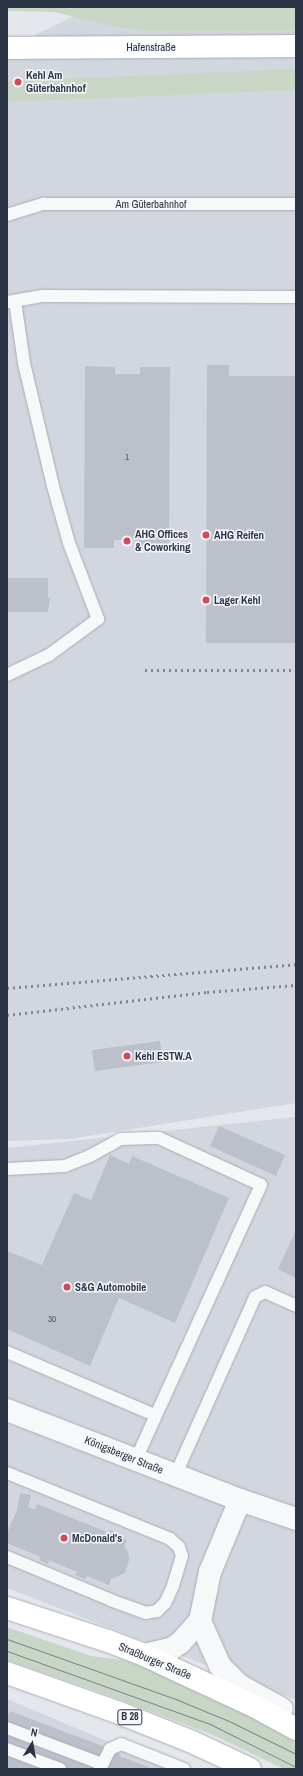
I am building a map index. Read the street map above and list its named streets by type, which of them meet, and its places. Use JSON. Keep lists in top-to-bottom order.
{
  "streets": {
    "main road": ["Hafenstraße", "Straßburger Straße", "B 28"],
    "street": ["Königsberger Straße"],
    "lane": ["Am Güterbahnhof"]
  },
  "places": [
    "Kehl Am Güterbahnhof",
    "AHG Reifen",
    "AHG Offices & Coworking",
    "Lager Kehl",
    "Kehl ESTW.A",
    "S&G Automobile",
    "McDonald's"
  ],
  "house_numbers": ["1", "30"],
  "north": "top"
}
